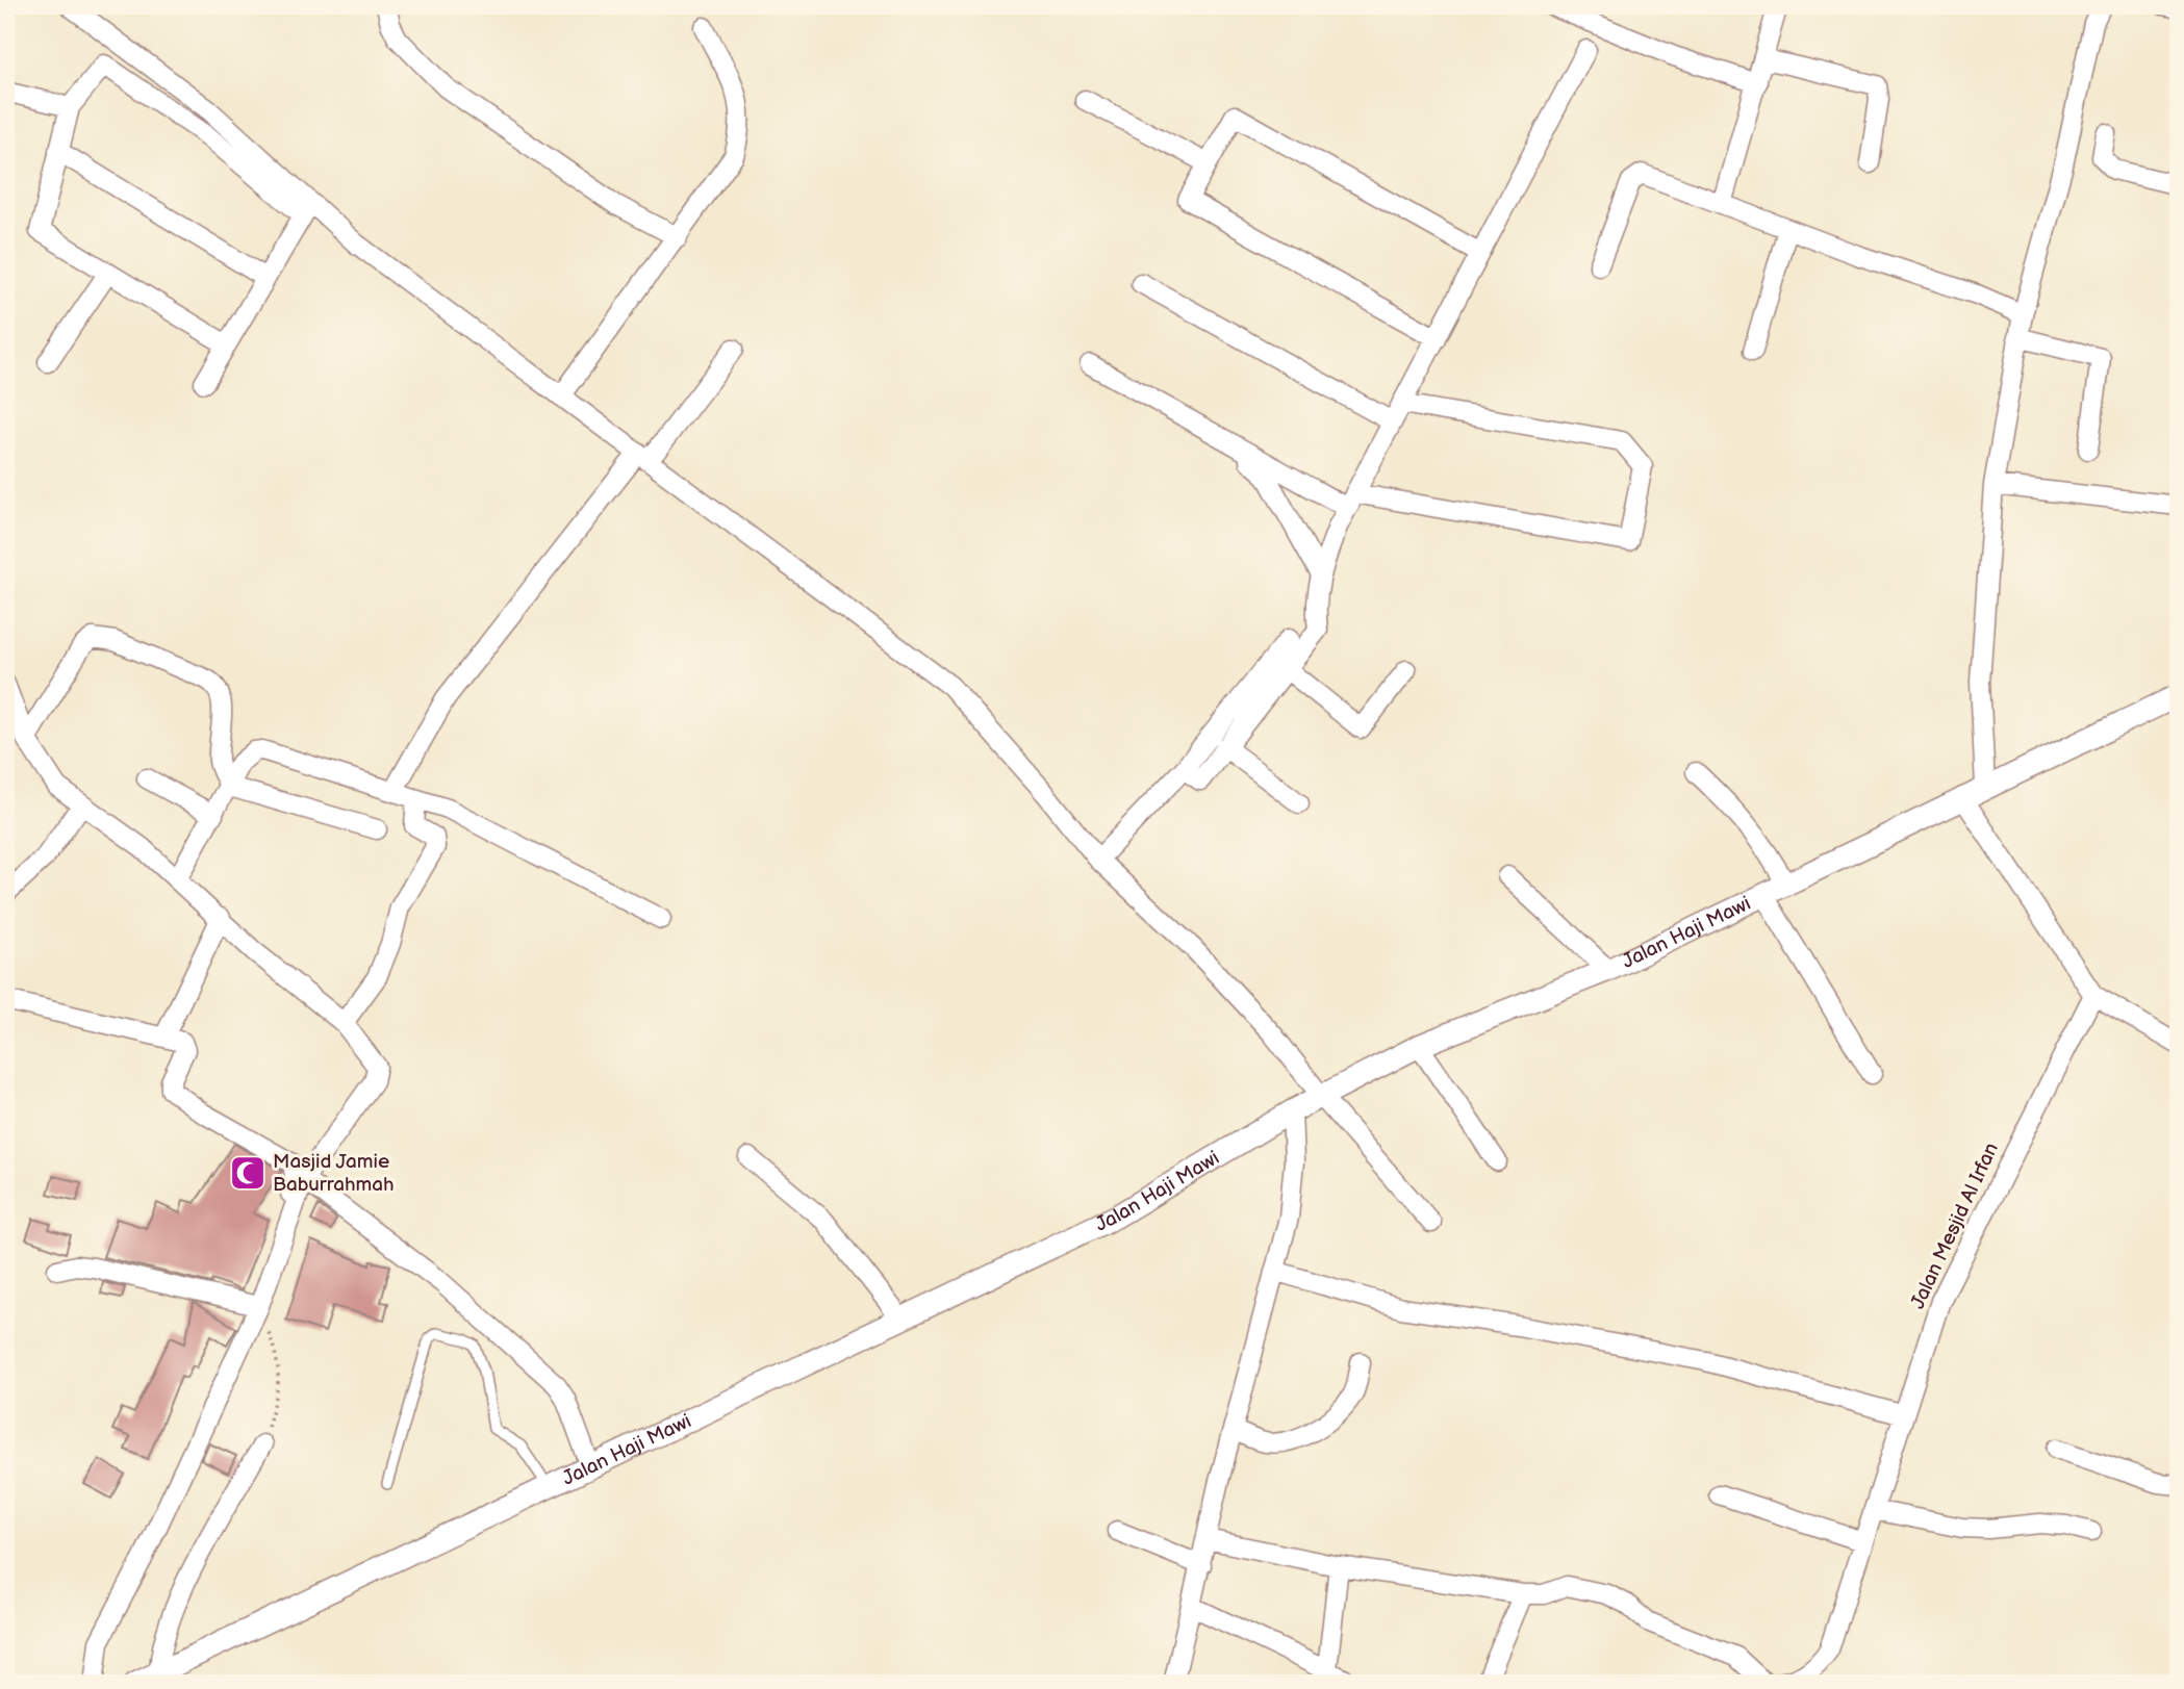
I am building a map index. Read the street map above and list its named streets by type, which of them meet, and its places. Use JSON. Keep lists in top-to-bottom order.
{
  "streets": {
    "street": ["Jalan Haji Mawi", "Jalan Mesjid Al Irfan"]
  },
  "places": {
    "mosque": ["Masjid Jamie Baburrahmah"]
  }
}
